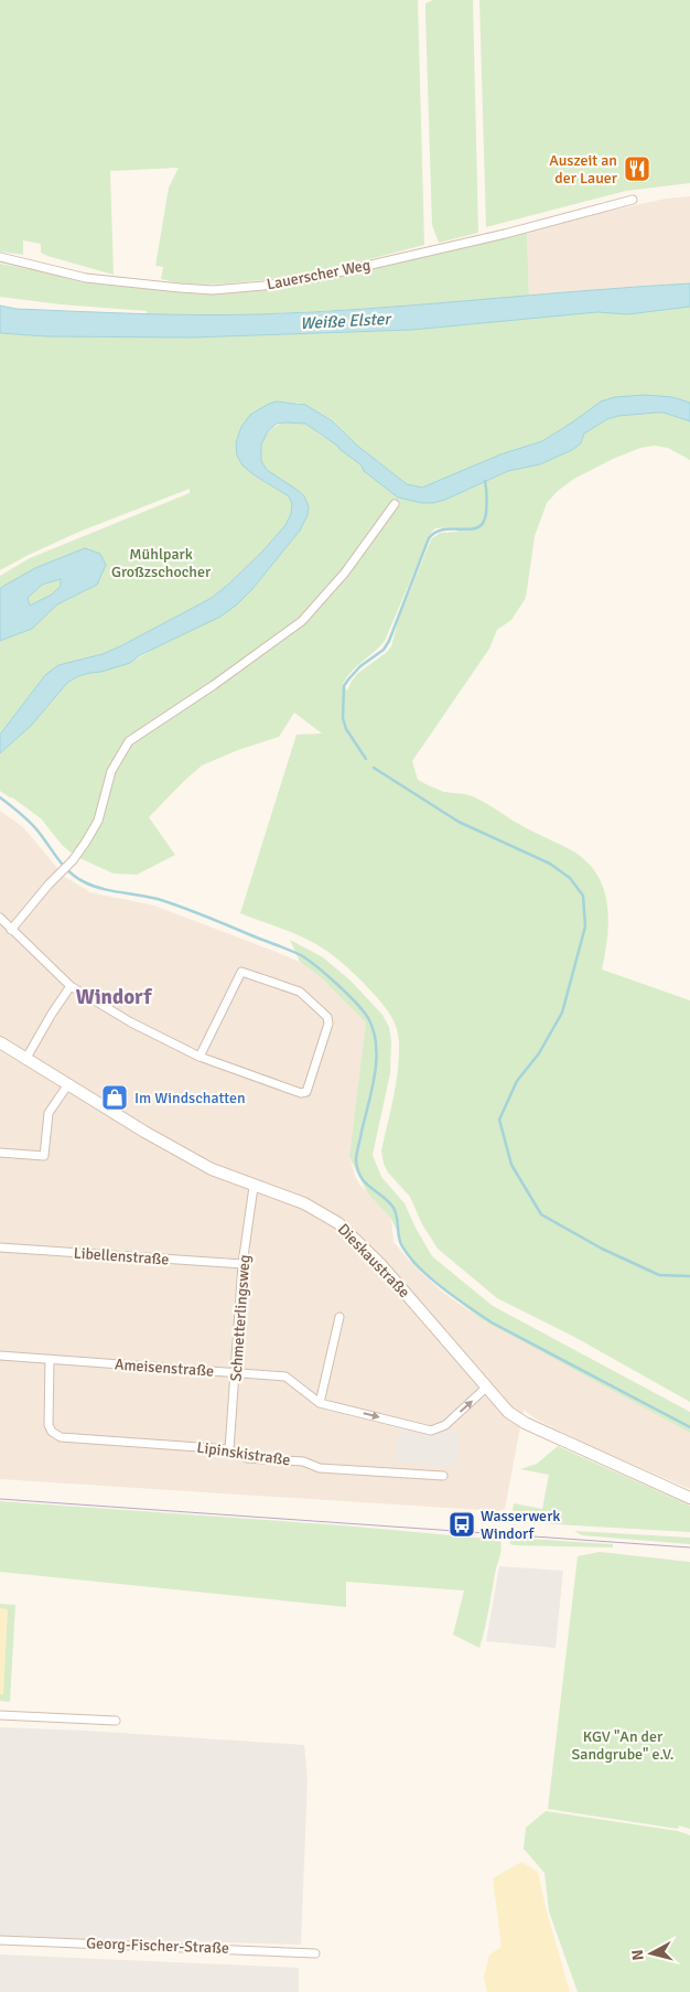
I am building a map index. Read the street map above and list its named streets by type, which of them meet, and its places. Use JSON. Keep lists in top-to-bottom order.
{
  "streets": {
    "main road": ["Dieskaustraße"],
    "street": [
      "Lauerscher Weg",
      "Libellenstraße",
      "Schmetterlingsweg",
      "Ameisenstraße",
      "Lipinskistraße",
      "Georg-Fischer-Straße"
    ]
  },
  "crossings": [
    ["Libellenstraße", "Schmetterlingsweg"],
    ["Dieskaustraße", "Schmetterlingsweg"],
    ["Dieskaustraße", "Ameisenstraße"],
    ["Schmetterlingsweg", "Ameisenstraße"],
    ["Schmetterlingsweg", "Lipinskistraße"],
    ["Ameisenstraße", "Lipinskistraße"]
  ],
  "districts": ["Windorf"],
  "water": ["Weiße Elster"],
  "parks": ["Mühlpark Großzschocher", "KGV \"An der Sandgrube\" e.V."],
  "places": {
    "restaurant": ["Auszeit an der Lauer"],
    "shop": ["Im Windschatten"],
    "bus stop": ["Wasserwerk Windorf"]
  },
  "north": "left"
}
